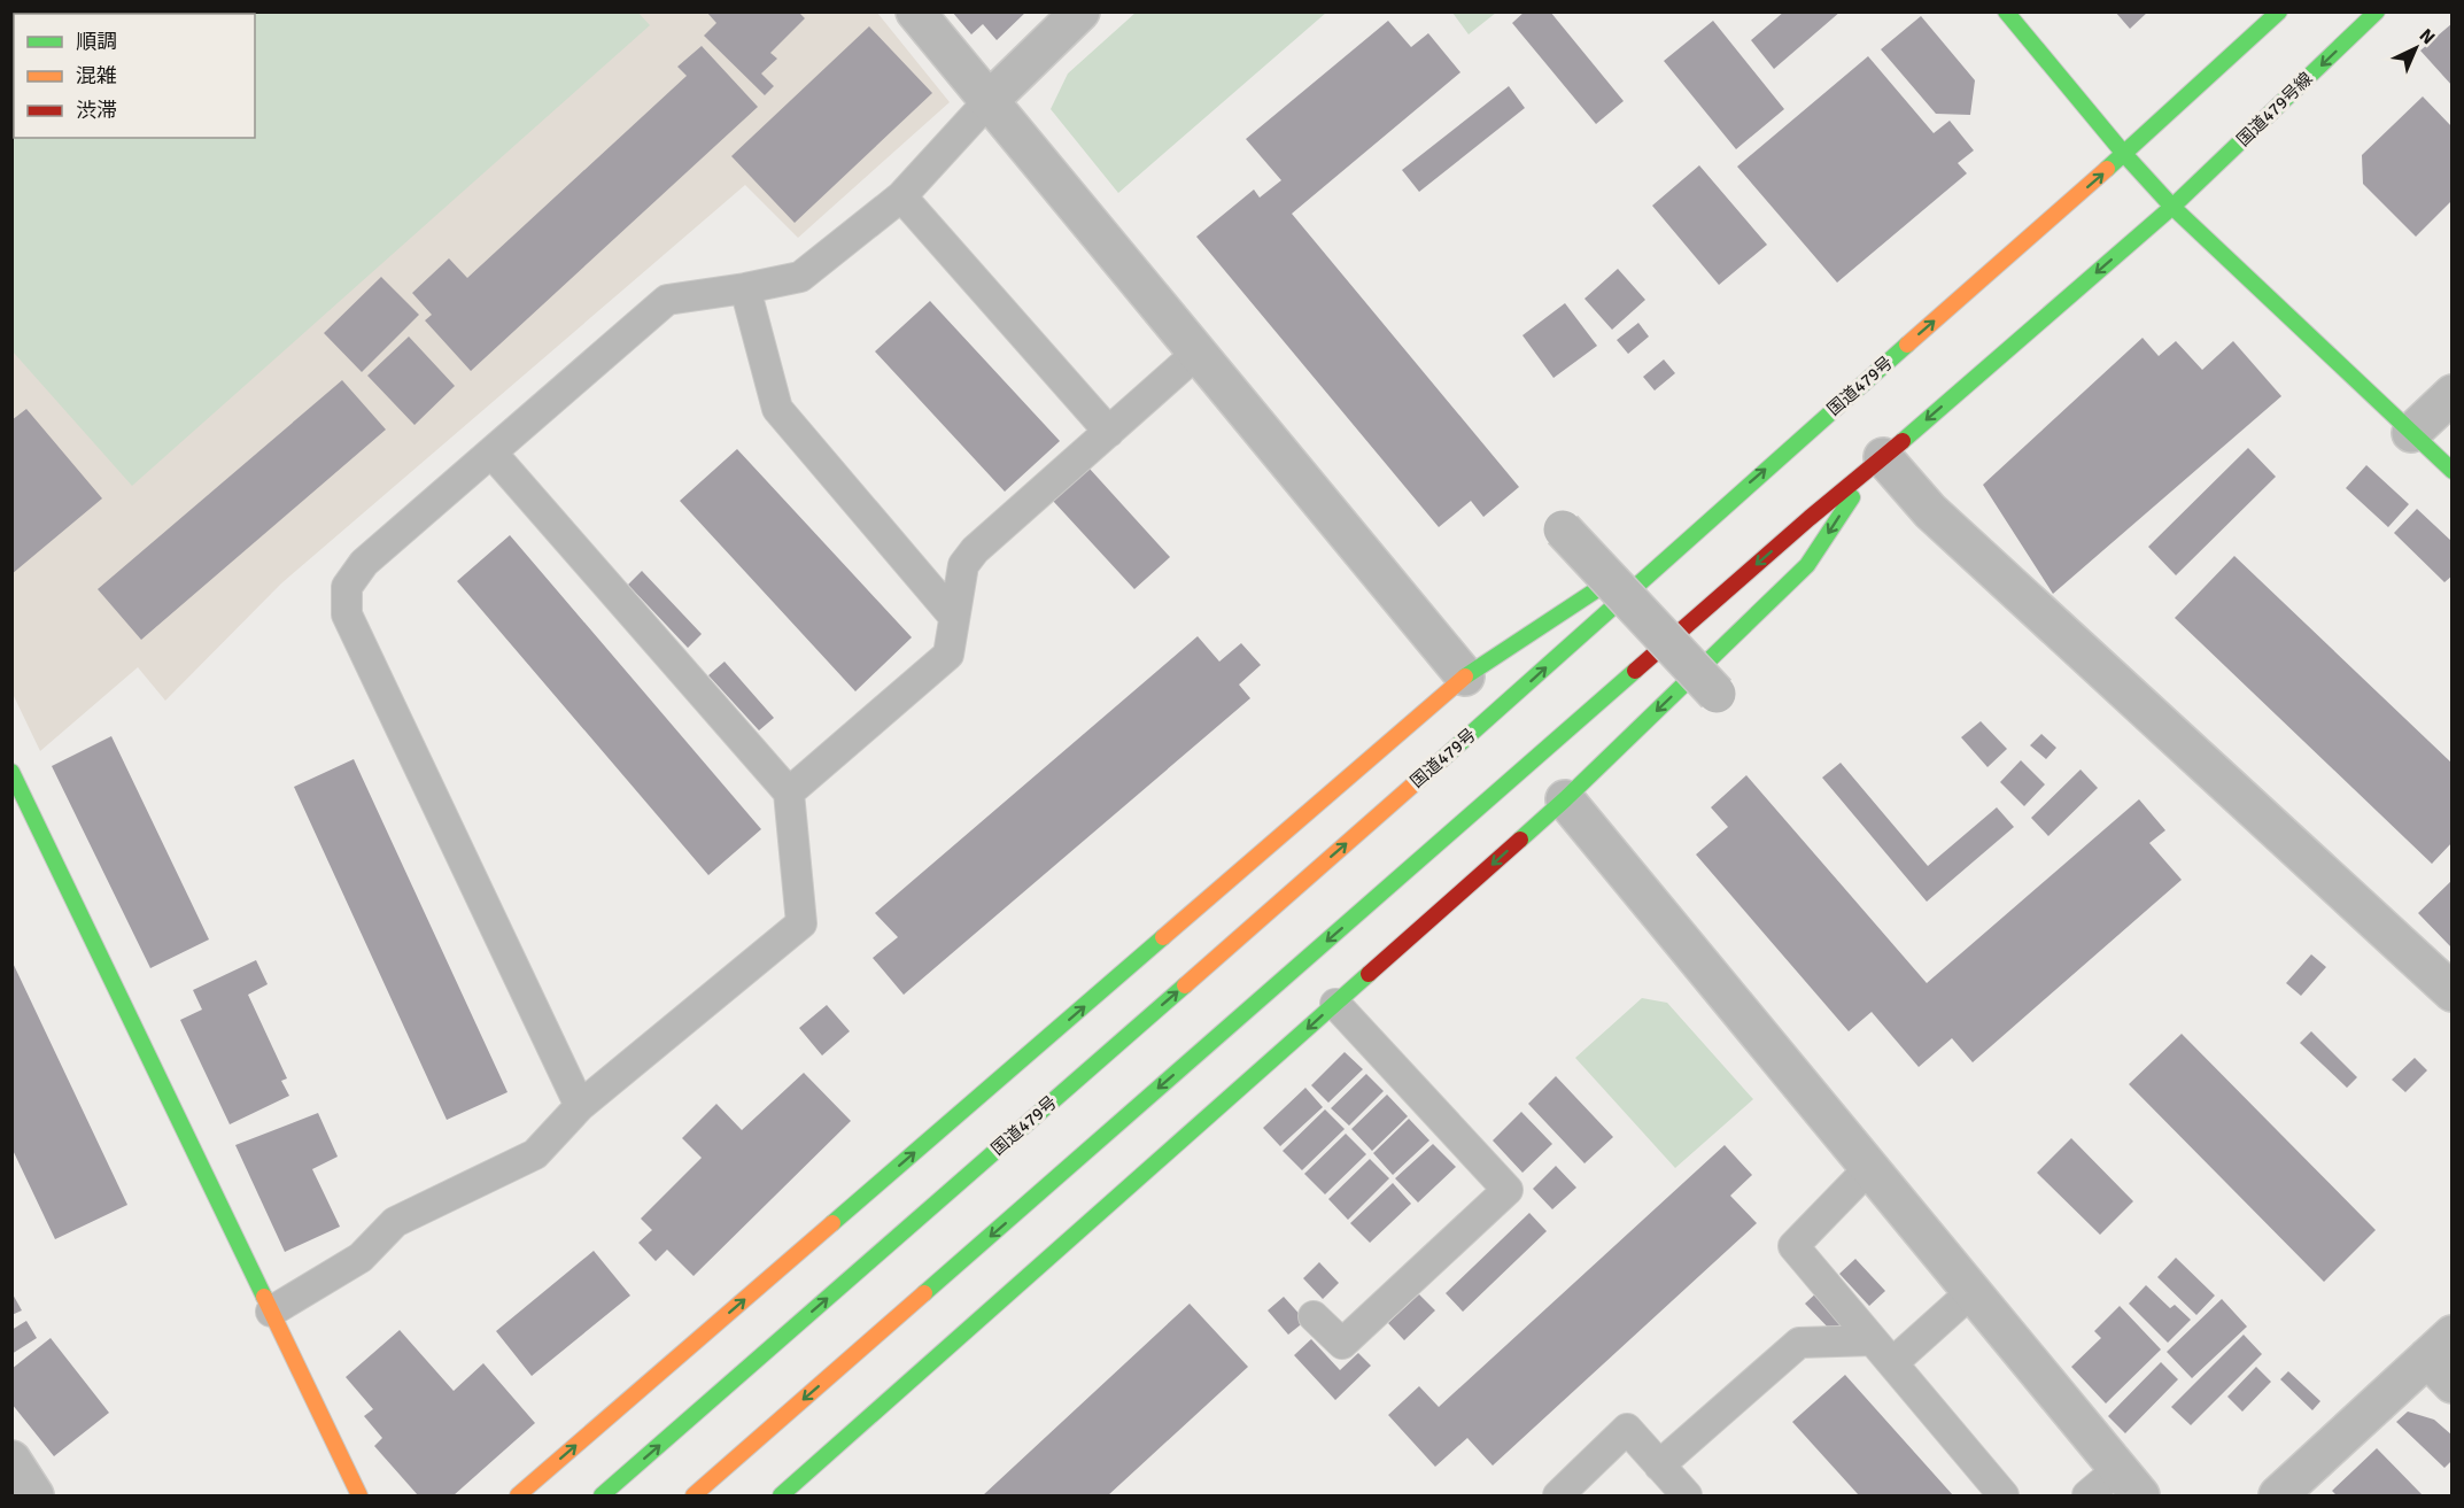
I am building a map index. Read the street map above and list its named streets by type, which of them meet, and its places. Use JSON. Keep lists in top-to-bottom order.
{
  "streets": {
    "main road": ["国道479号線", "国道479号"]
  },
  "one_way": ["国道479号線"],
  "legend": ["順調", "混雑", "渋滞"],
  "north": "top right"
}
